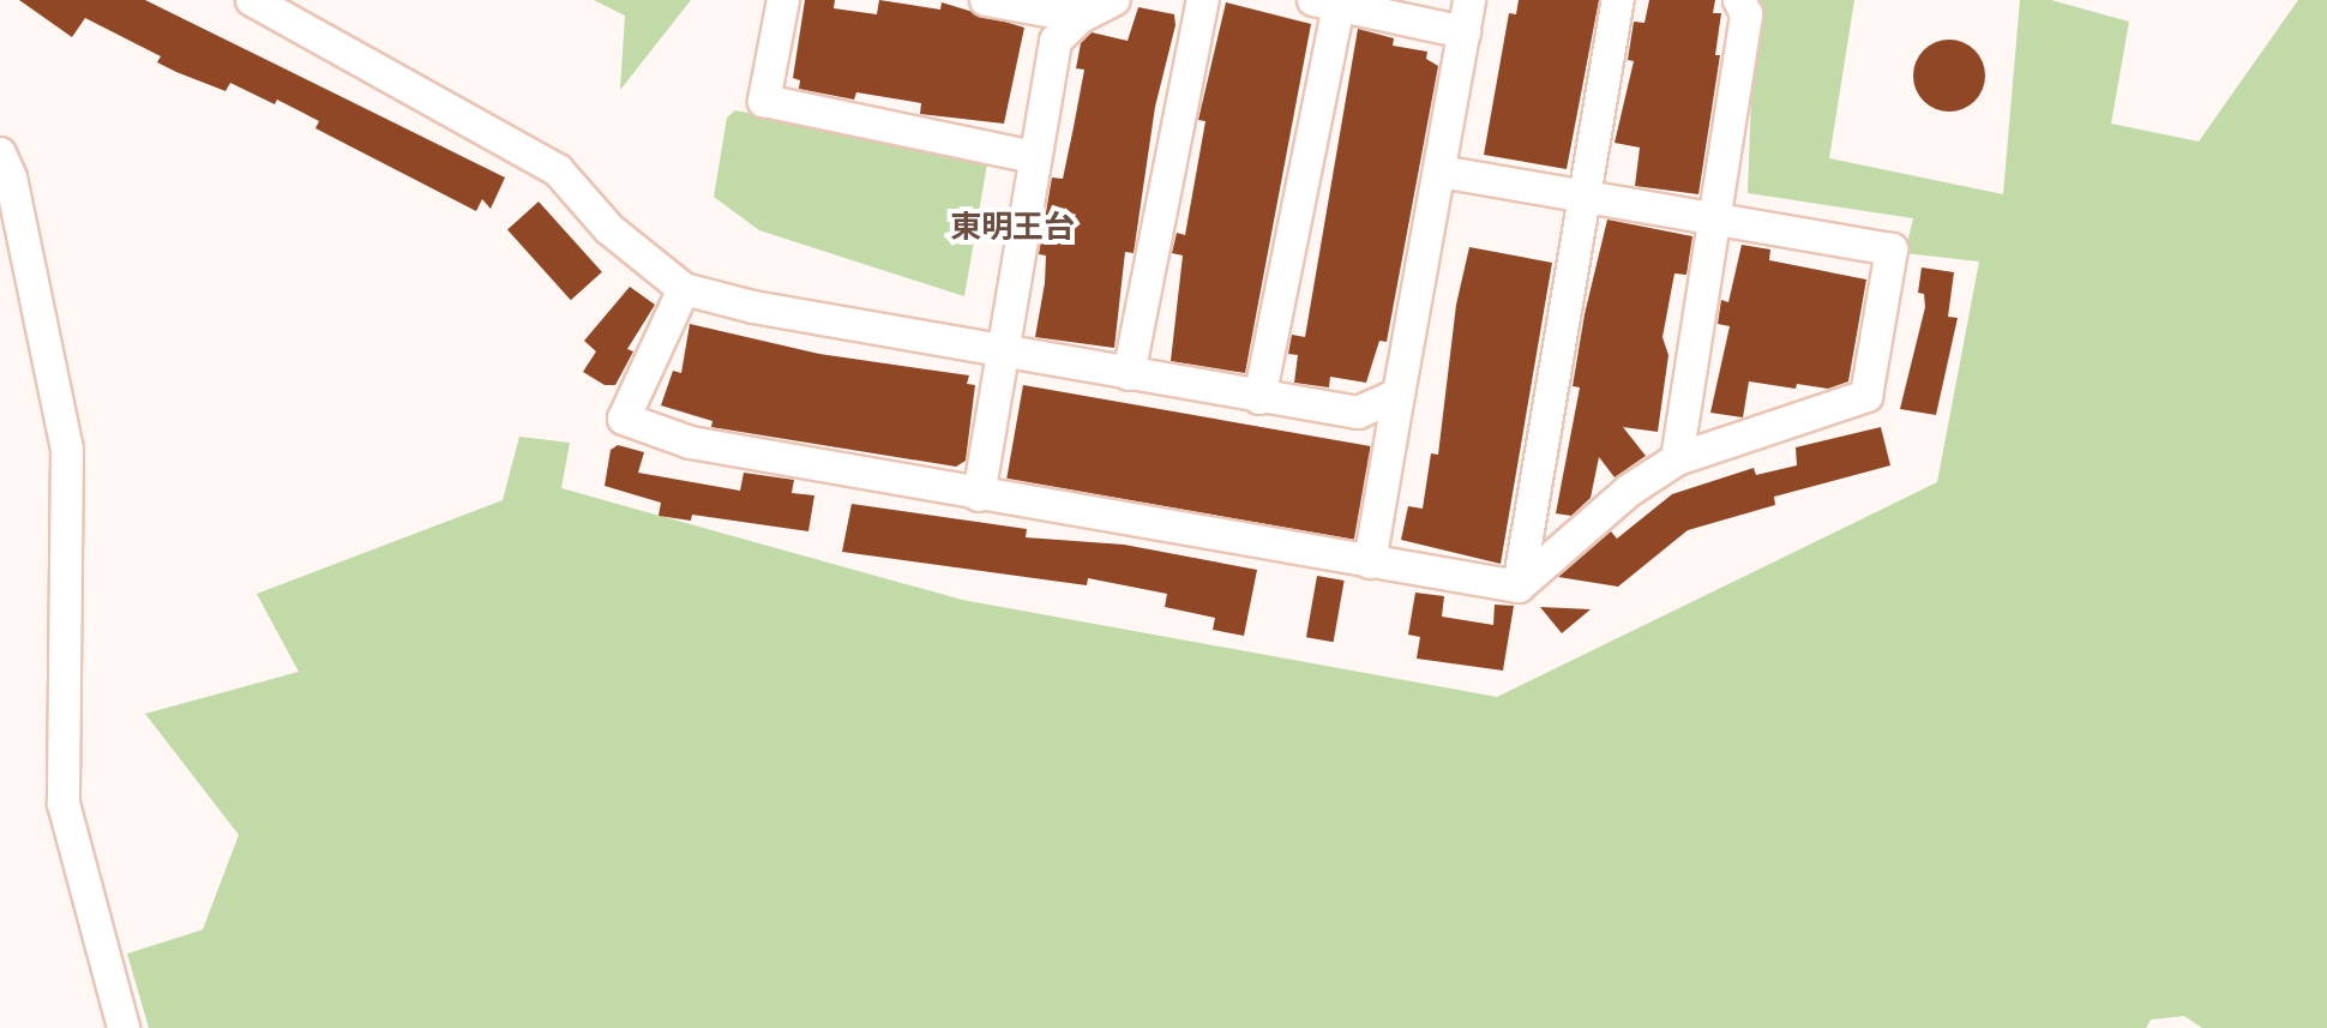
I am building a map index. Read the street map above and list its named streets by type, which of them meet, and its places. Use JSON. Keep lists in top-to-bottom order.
{
  "districts": ["東明王台"]
}
